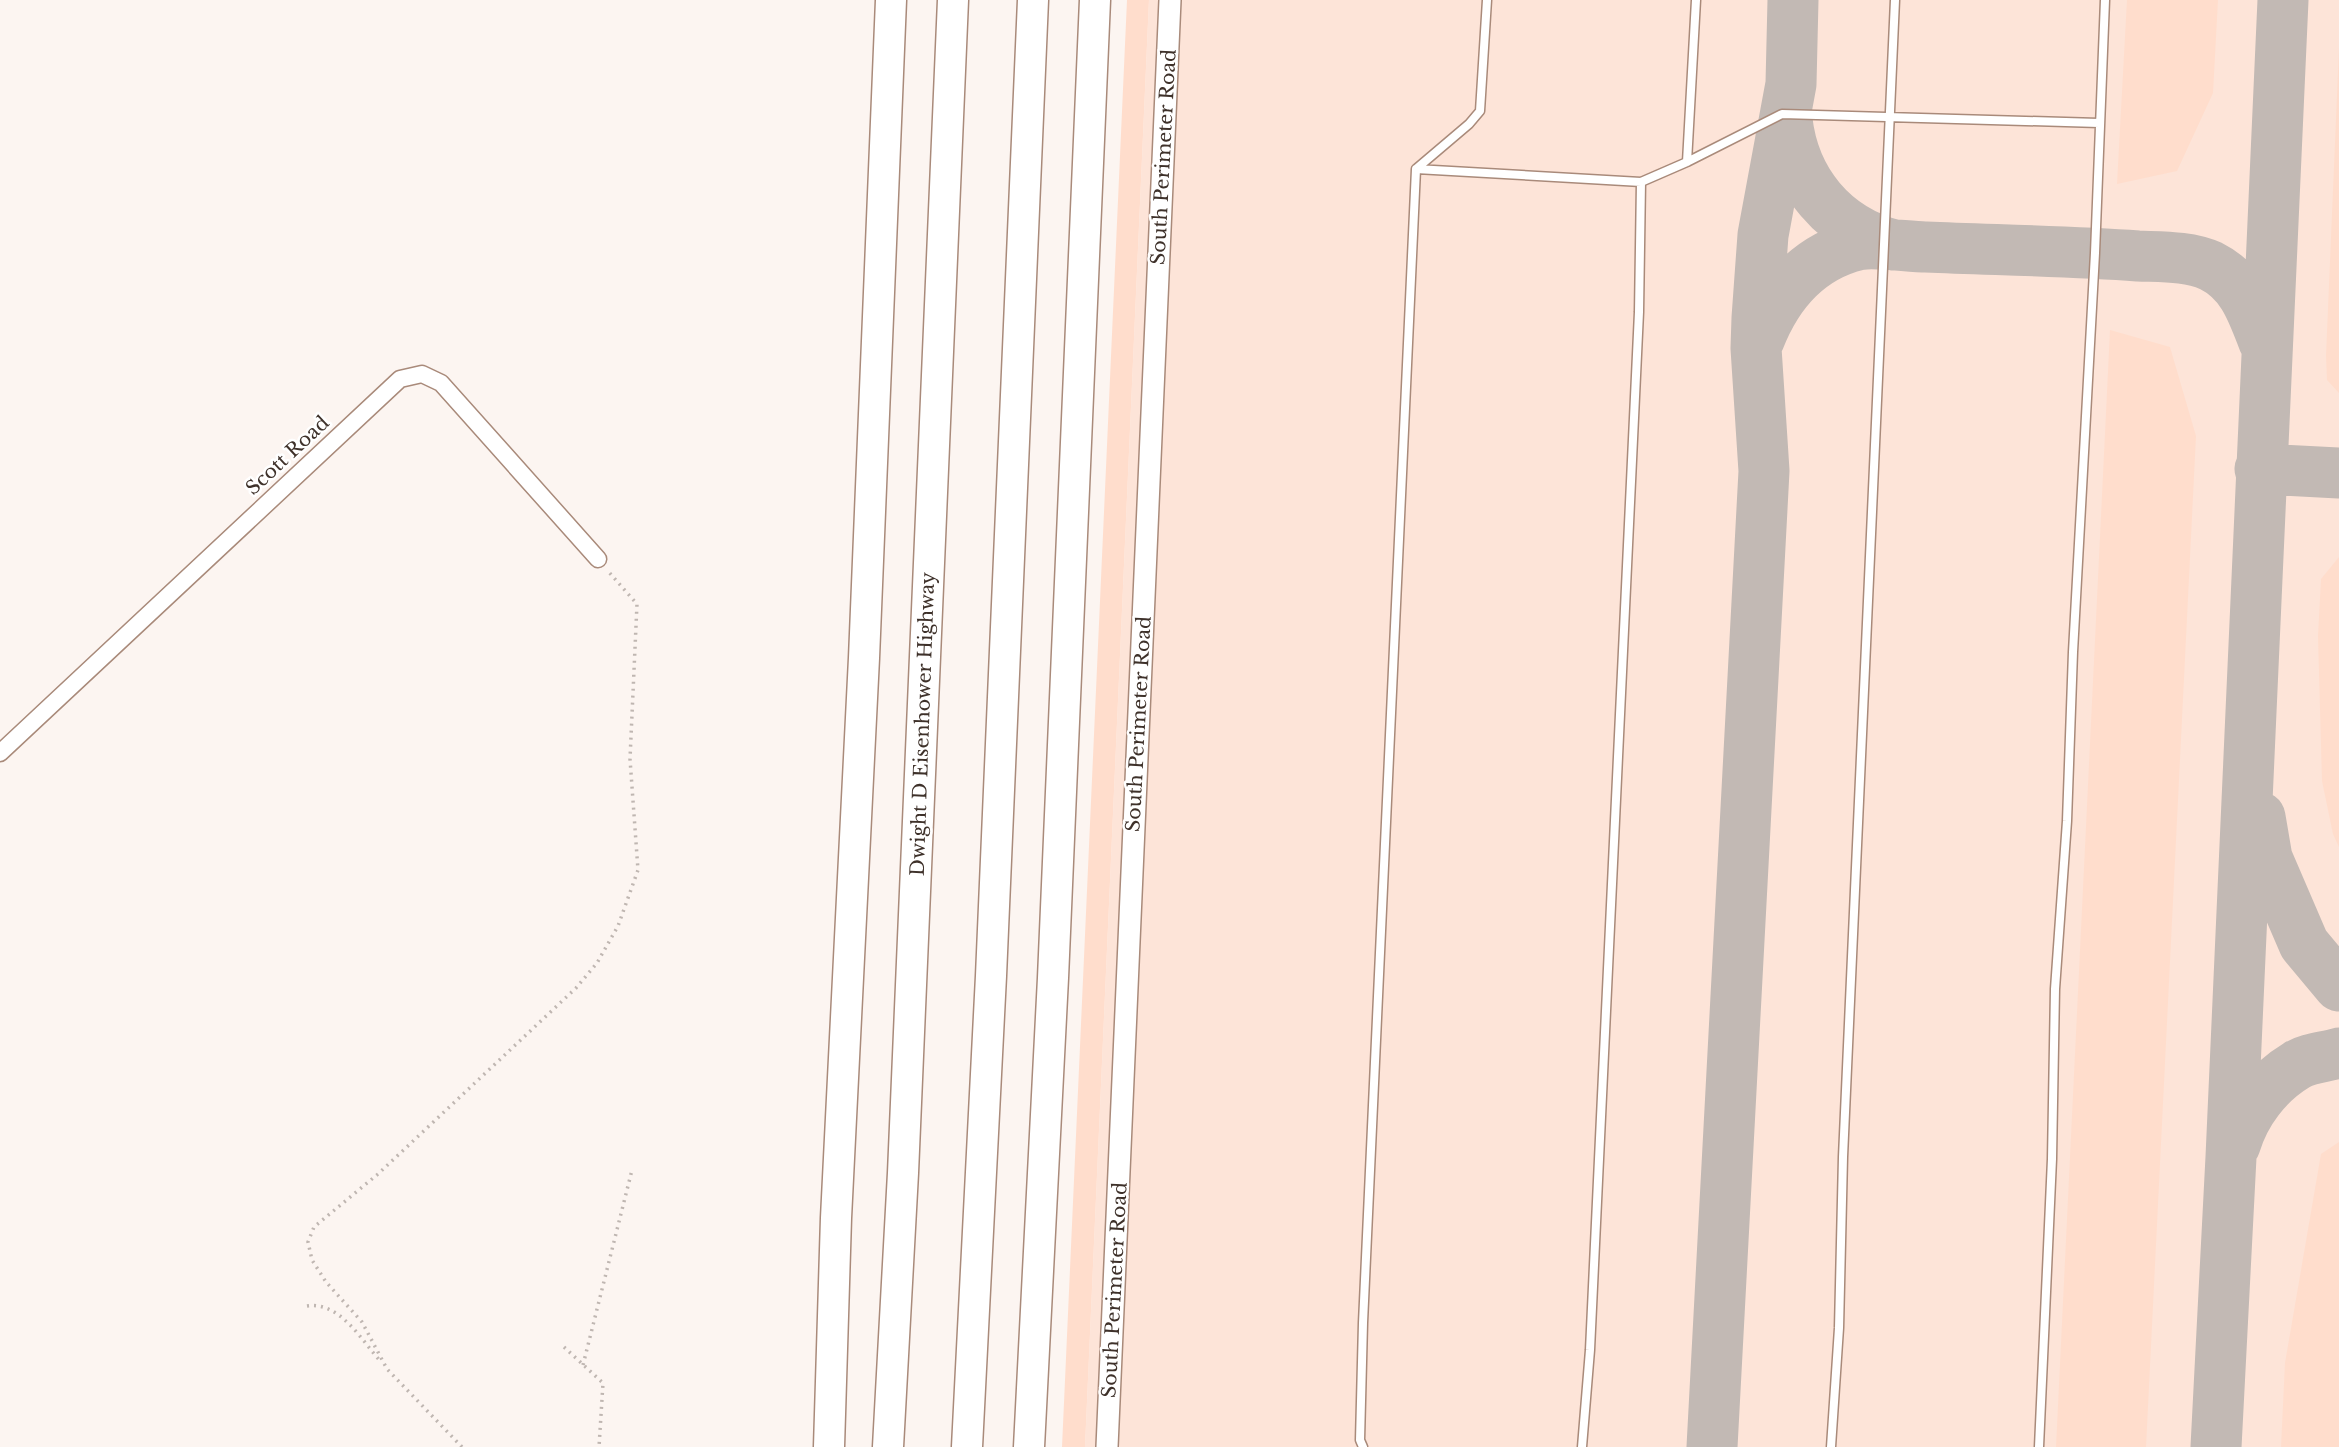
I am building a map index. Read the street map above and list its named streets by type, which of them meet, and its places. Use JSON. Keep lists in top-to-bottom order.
{
  "streets": {
    "highway": ["Dwight D Eisenhower Highway"],
    "street": ["South Perimeter Road", "Scott Road"]
  }
}
